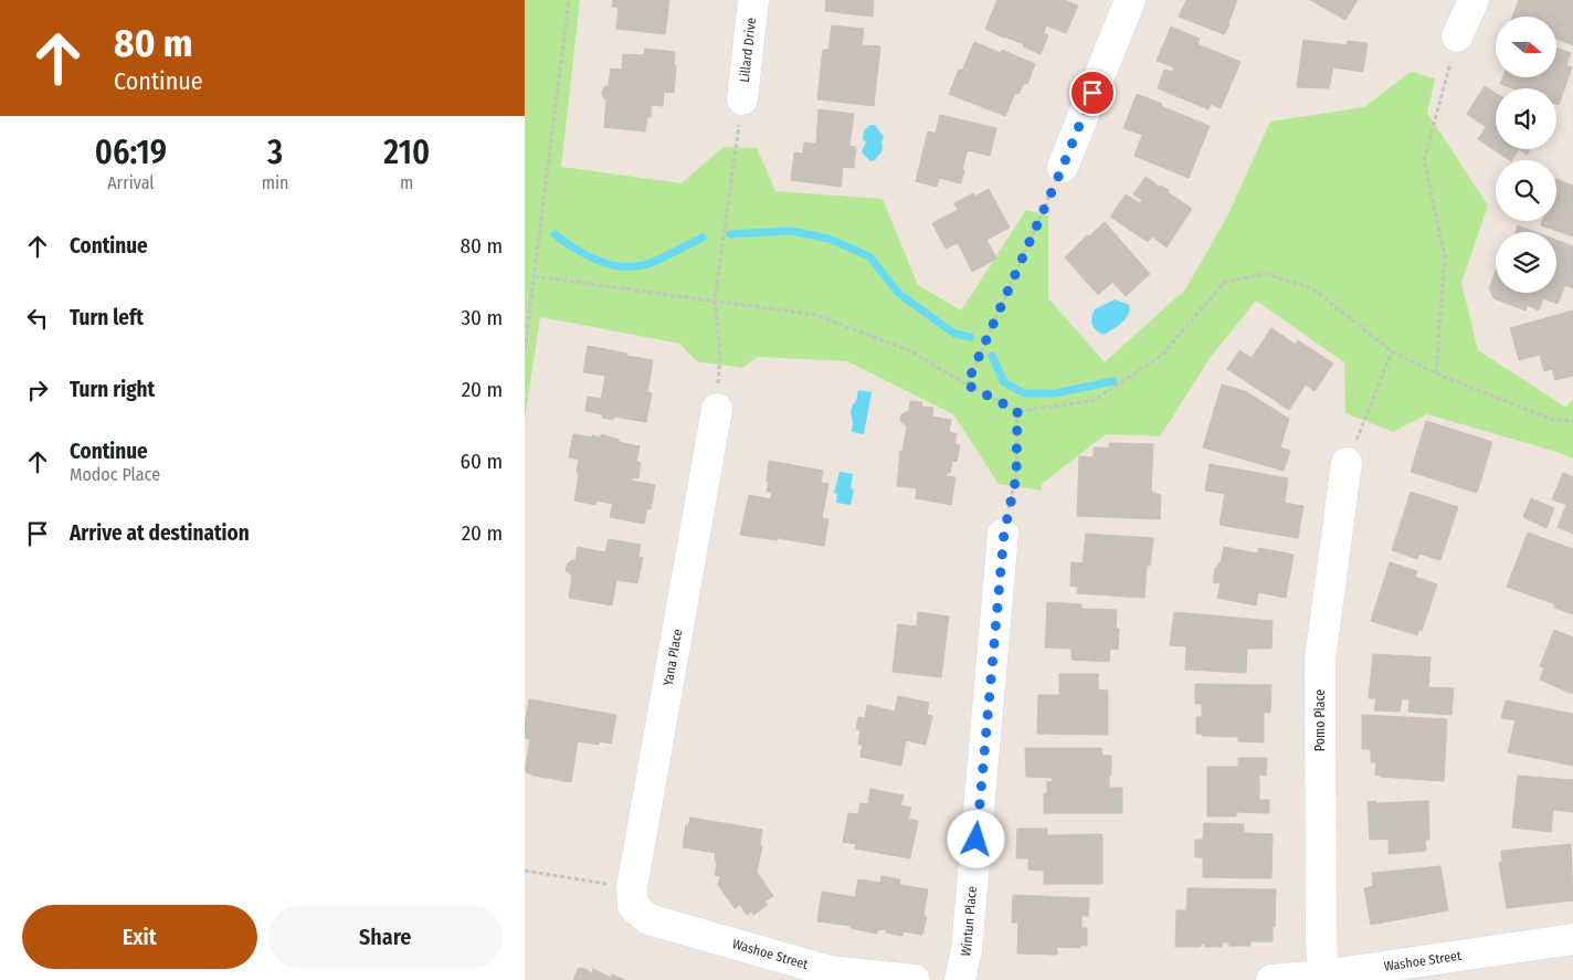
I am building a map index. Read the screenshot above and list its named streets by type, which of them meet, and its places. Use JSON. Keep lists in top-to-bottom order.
{
  "streets": {
    "street": [
      "Lillard Drive",
      "Yana Place",
      "Pomo Place",
      "Wintun Place",
      "Washoe Street"
    ]
  },
  "crossings": [
    ["Yana Place", "Washoe Street"],
    ["Pomo Place", "Washoe Street"]
  ],
  "north": "right",
  "page": {
    "turn": ["80 m", "Continue"],
    "eta": [
      "06:19",
      "Arrival",
      "3",
      "min",
      "210",
      "m"
    ],
    "list": [
      {
        "name": "Continue",
        "value": "80 m"
      },
      {
        "name": "Turn left",
        "value": "30 m"
      },
      {
        "name": "Turn right",
        "value": "20 m"
      },
      {
        "name": "Continue",
        "note": "Modoc Place",
        "value": "60 m"
      },
      {
        "name": "Arrive at destination",
        "value": "20 m"
      }
    ],
    "buttons": ["Exit", "Share"]
  }
}
